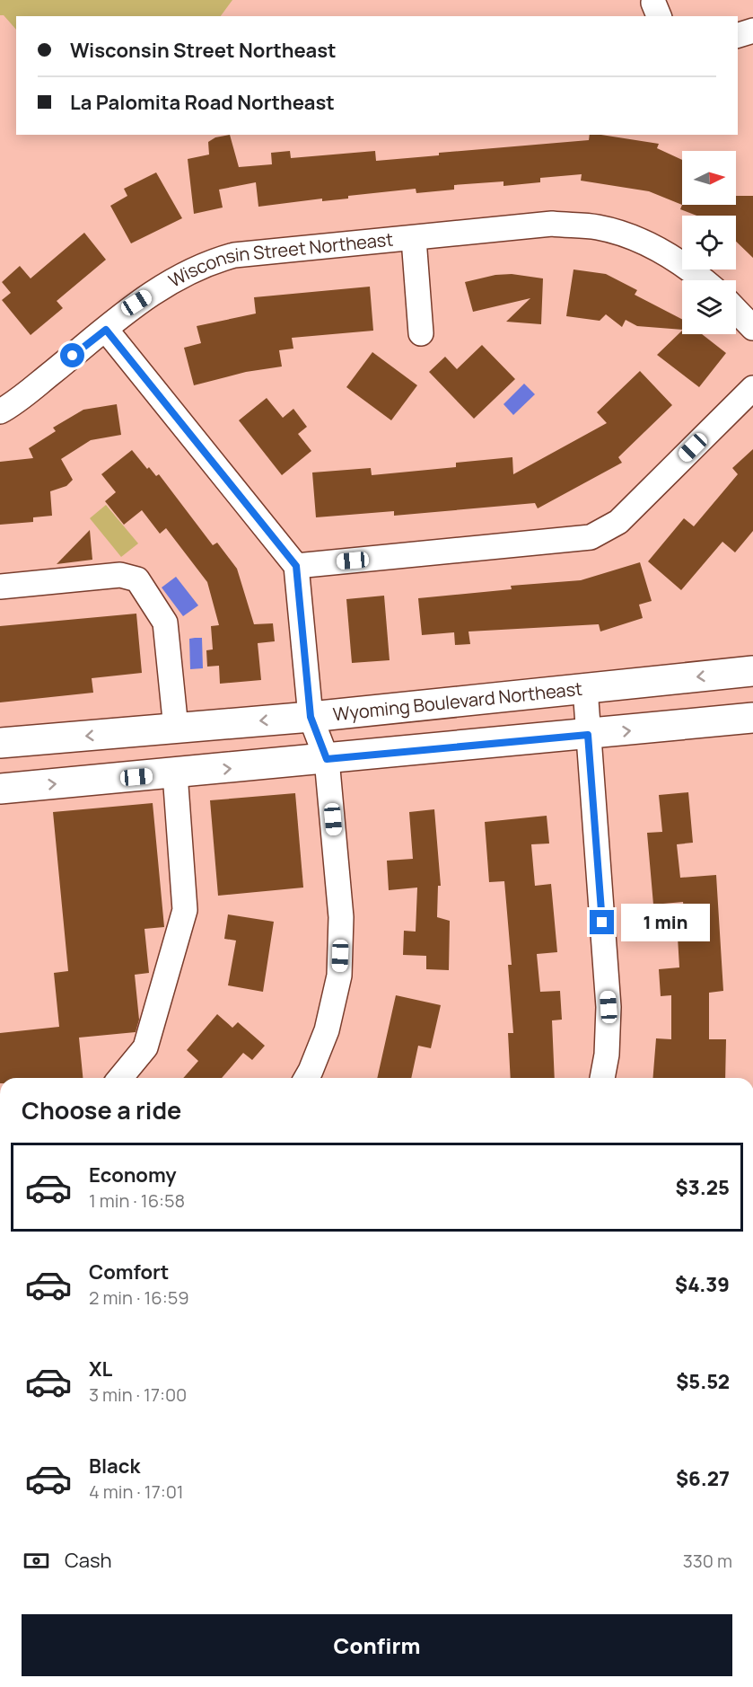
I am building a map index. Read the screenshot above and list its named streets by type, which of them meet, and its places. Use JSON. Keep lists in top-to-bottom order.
{
  "streets": {
    "main road": ["Wyoming Boulevard Northeast"],
    "street": ["Wisconsin Street Northeast"]
  },
  "north": "right",
  "page": {
    "banner": ["Wisconsin Street Northeast", "La Palomita Road Northeast"],
    "bubble": "1 min",
    "heading": "Choose a ride",
    "list": [
      {
        "name": "Economy",
        "note": "1 min · 16:58",
        "value": "$3.25"
      },
      {
        "name": "Comfort",
        "note": "2 min · 16:59",
        "value": "$4.39"
      },
      {
        "name": "XL",
        "note": "3 min · 17:00",
        "value": "$5.52"
      },
      {
        "name": "Black",
        "note": "4 min · 17:01",
        "value": "$6.27"
      }
    ],
    "pay": ["Cash", "330 m"],
    "buttons": "Confirm"
  }
}
